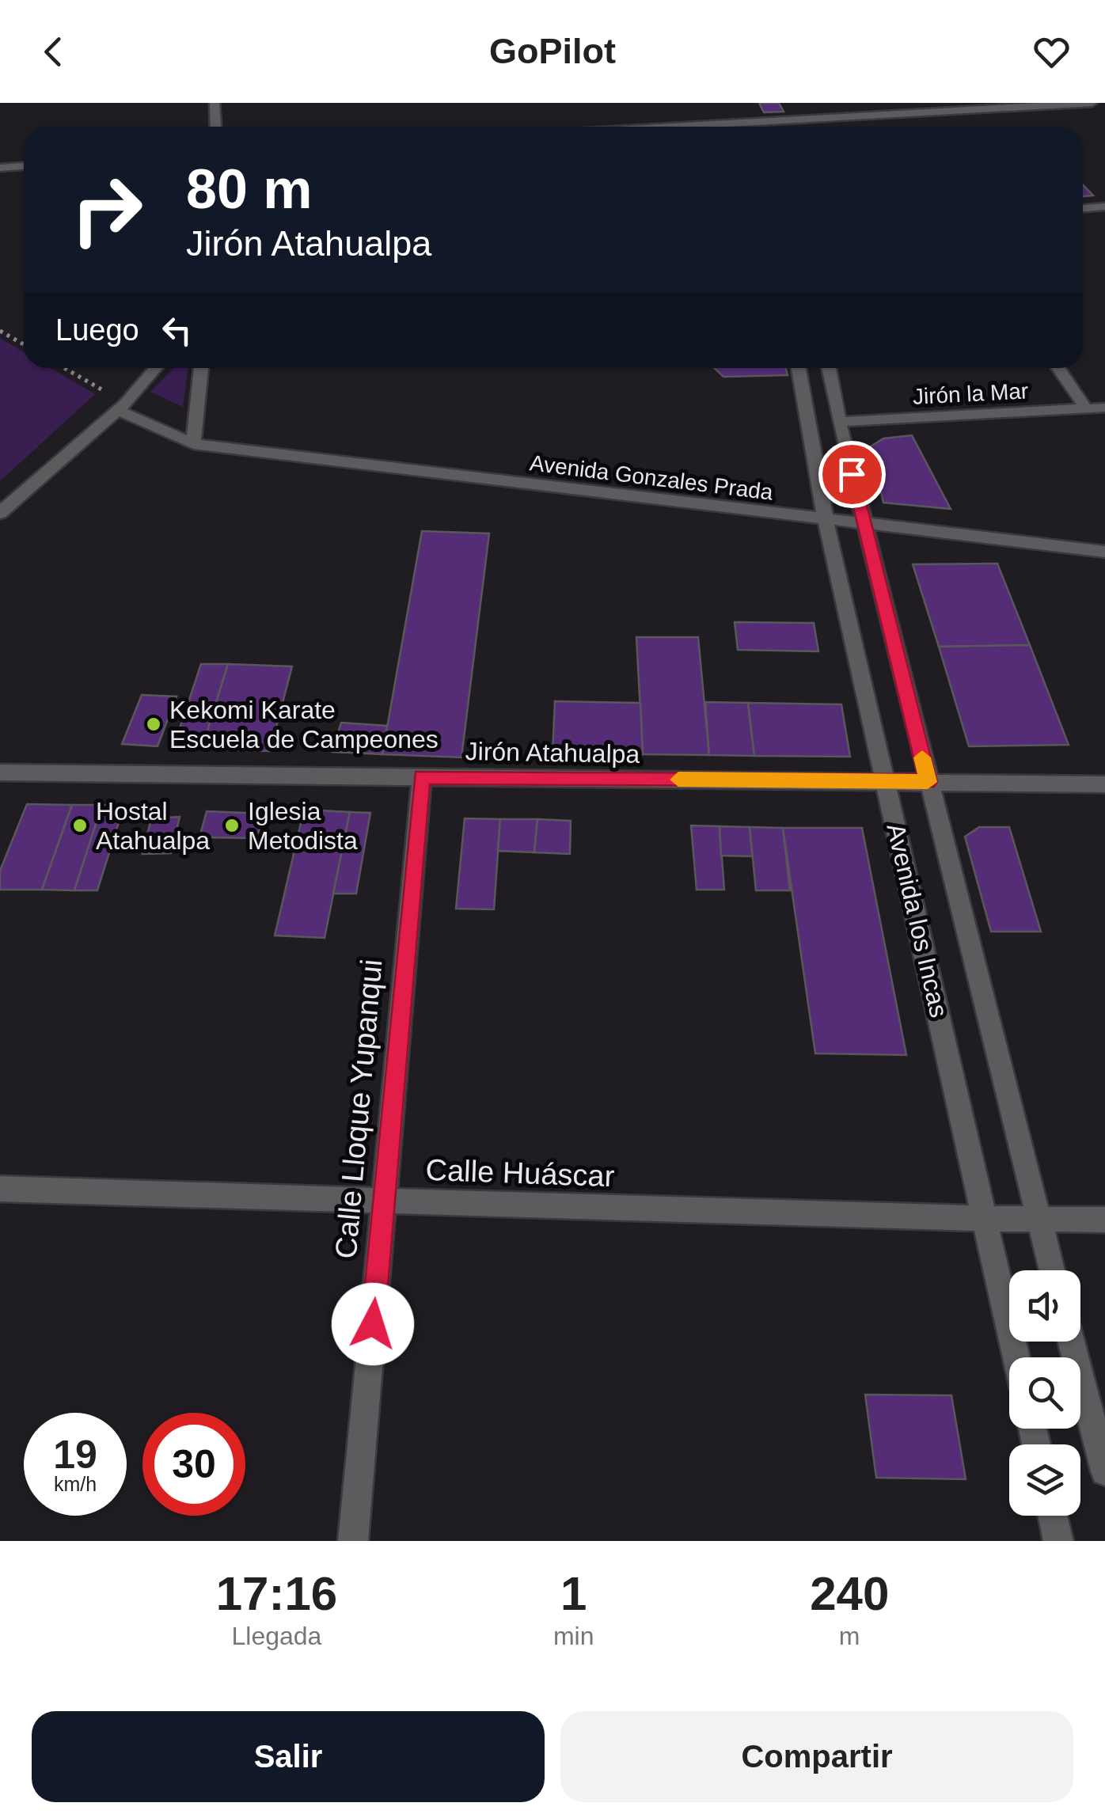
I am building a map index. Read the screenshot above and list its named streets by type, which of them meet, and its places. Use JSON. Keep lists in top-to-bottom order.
{
  "streets": {
    "street": [
      "Jirón la Mar",
      "Avenida Gonzales Prada",
      "Jirón Atahualpa",
      "Avenida los Incas",
      "Calle Lloque Yupanqui",
      "Calle Huáscar"
    ]
  },
  "crossings": [
    ["Jirón la Mar", "Avenida los Incas"],
    ["Avenida Gonzales Prada", "Avenida los Incas"],
    ["Jirón Atahualpa", "Avenida los Incas"],
    ["Jirón Atahualpa", "Calle Lloque Yupanqui"],
    ["Avenida los Incas", "Calle Huáscar"],
    ["Calle Lloque Yupanqui", "Calle Huáscar"]
  ],
  "places": ["Kekomi Karate Escuela de Campeones", "Hostal Atahualpa", "Iglesia Metodista"],
  "page": {
    "header": "GoPilot",
    "turn": ["80 m", "Jirón Atahualpa"],
    "then": "Luego",
    "speed": "19 km/h",
    "limit": "30",
    "eta": [
      "17:16",
      "Llegada",
      "1",
      "min",
      "240",
      "m"
    ],
    "buttons": ["Salir", "Compartir"]
  }
}
